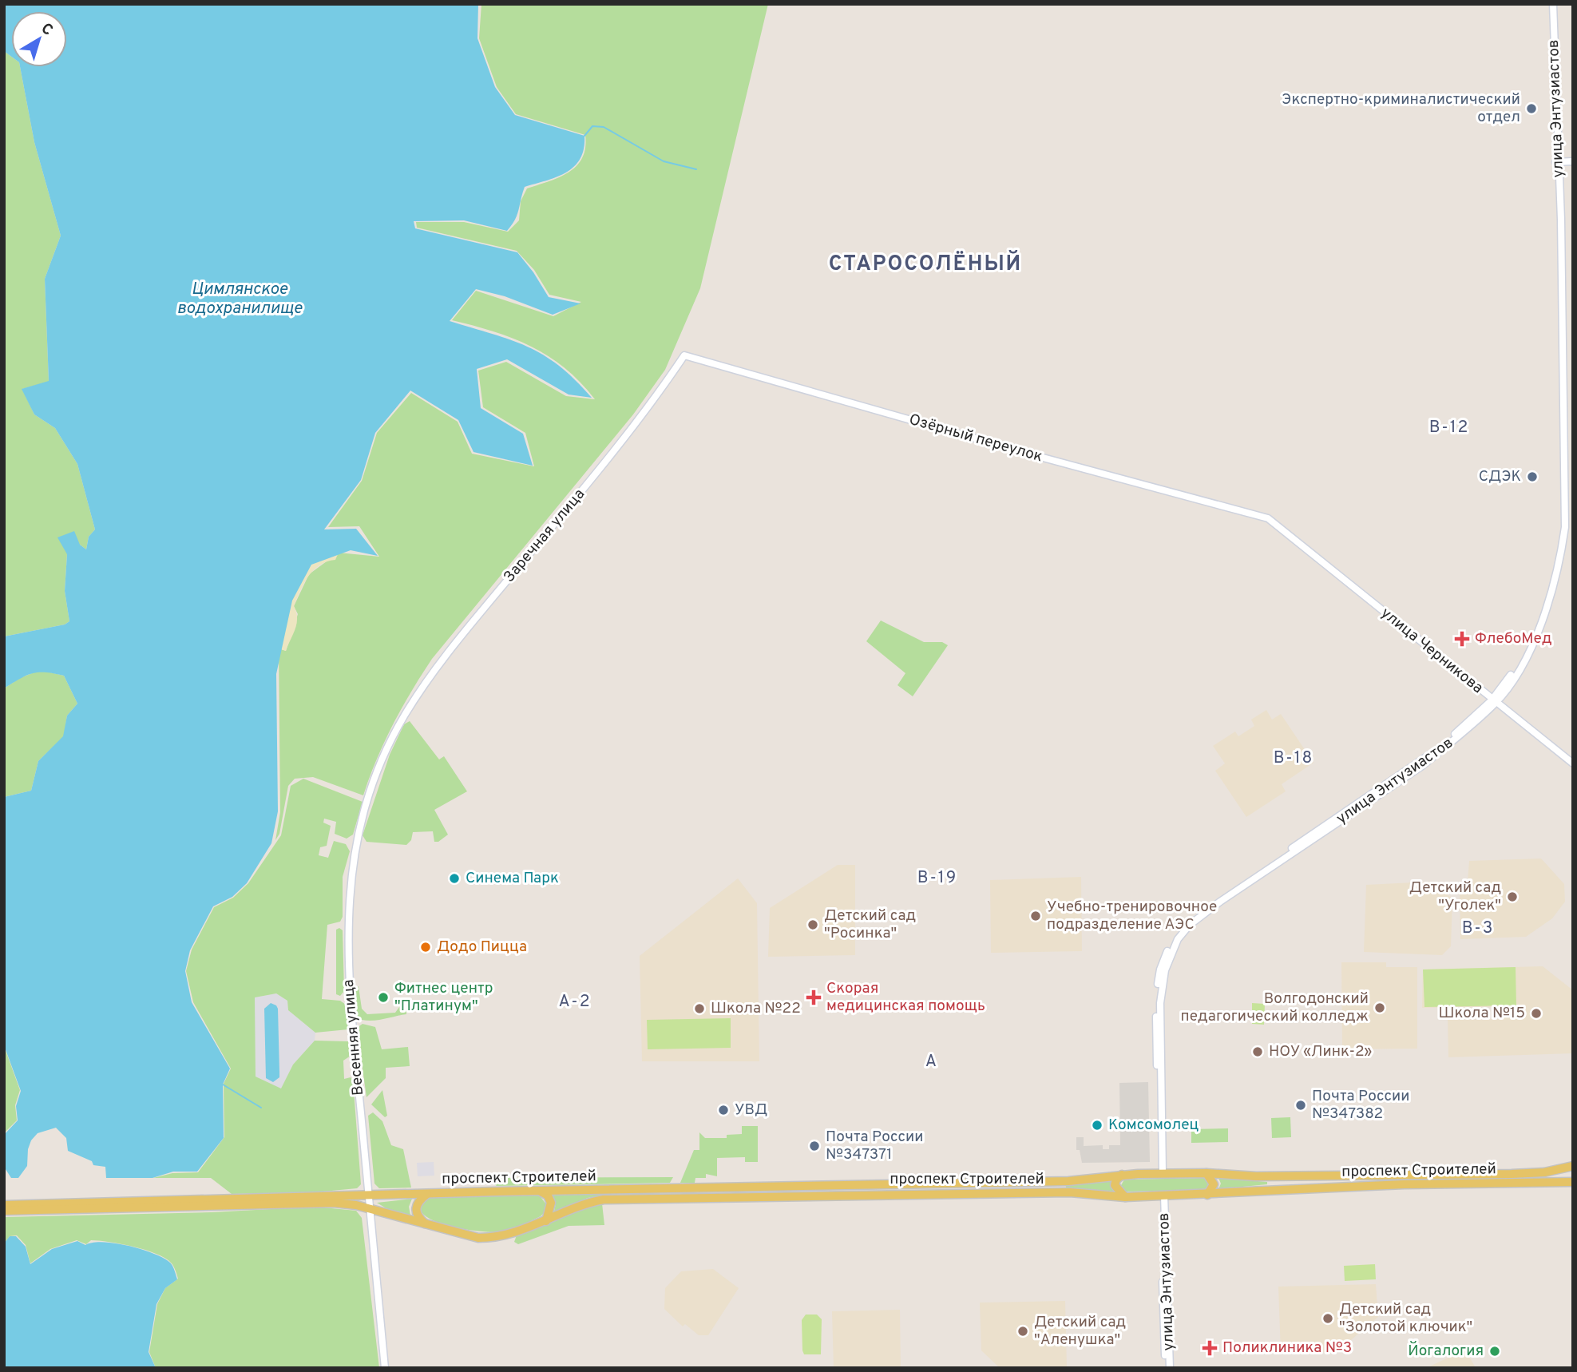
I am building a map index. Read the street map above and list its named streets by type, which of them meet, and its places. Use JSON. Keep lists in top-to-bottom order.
{
  "streets": {
    "main road": ["проспект Строителей"],
    "street": [
      "улица Энтузиастов",
      "Озёрный переулок",
      "Заречная улица",
      "улица Черникова",
      "Весенняя улица"
    ]
  },
  "crossings": [
    ["улица Энтузиастов", "улица Черникова"],
    ["улица Энтузиастов", "проспект Строителей"],
    ["Озёрный переулок", "Заречная улица"],
    ["Озёрный переулок", "улица Черникова"],
    ["Заречная улица", "Весенняя улица"],
    ["Весенняя улица", "проспект Строителей"]
  ],
  "districts": [
    "СТАРОCОЛЁНЫЙ",
    "В-12",
    "В-18",
    "В-19",
    "В-3",
    "А-2",
    "А"
  ],
  "water": ["Цимлянское водохранилище"],
  "places": {
    "other": [
      "Экспертно-криминалистический отдел",
      "СДЭК",
      "Синема Парк",
      "Детский сад \"Уголек\"",
      "Учебно-тренировочное подразделение АЭС",
      "Детский сад \"Росинка\"",
      "Додо Пицца",
      "Фитнес центр \"Платинум\"",
      "Волгодонский педагогический колледж",
      "Школа №22",
      "Школа №15",
      "НОУ «Линк-2»",
      "Почта России №347382",
      "УВД",
      "Комсомолец",
      "Почта России №347371",
      "Детский сад \"Золотой ключик\"",
      "Детский сад \"Аленушка\"",
      "Йогалогия"
    ],
    "health": ["ФлебоМед", "Скорая медицинская помощь", "Поликлиника №3"]
  },
  "north": "top right"
}
